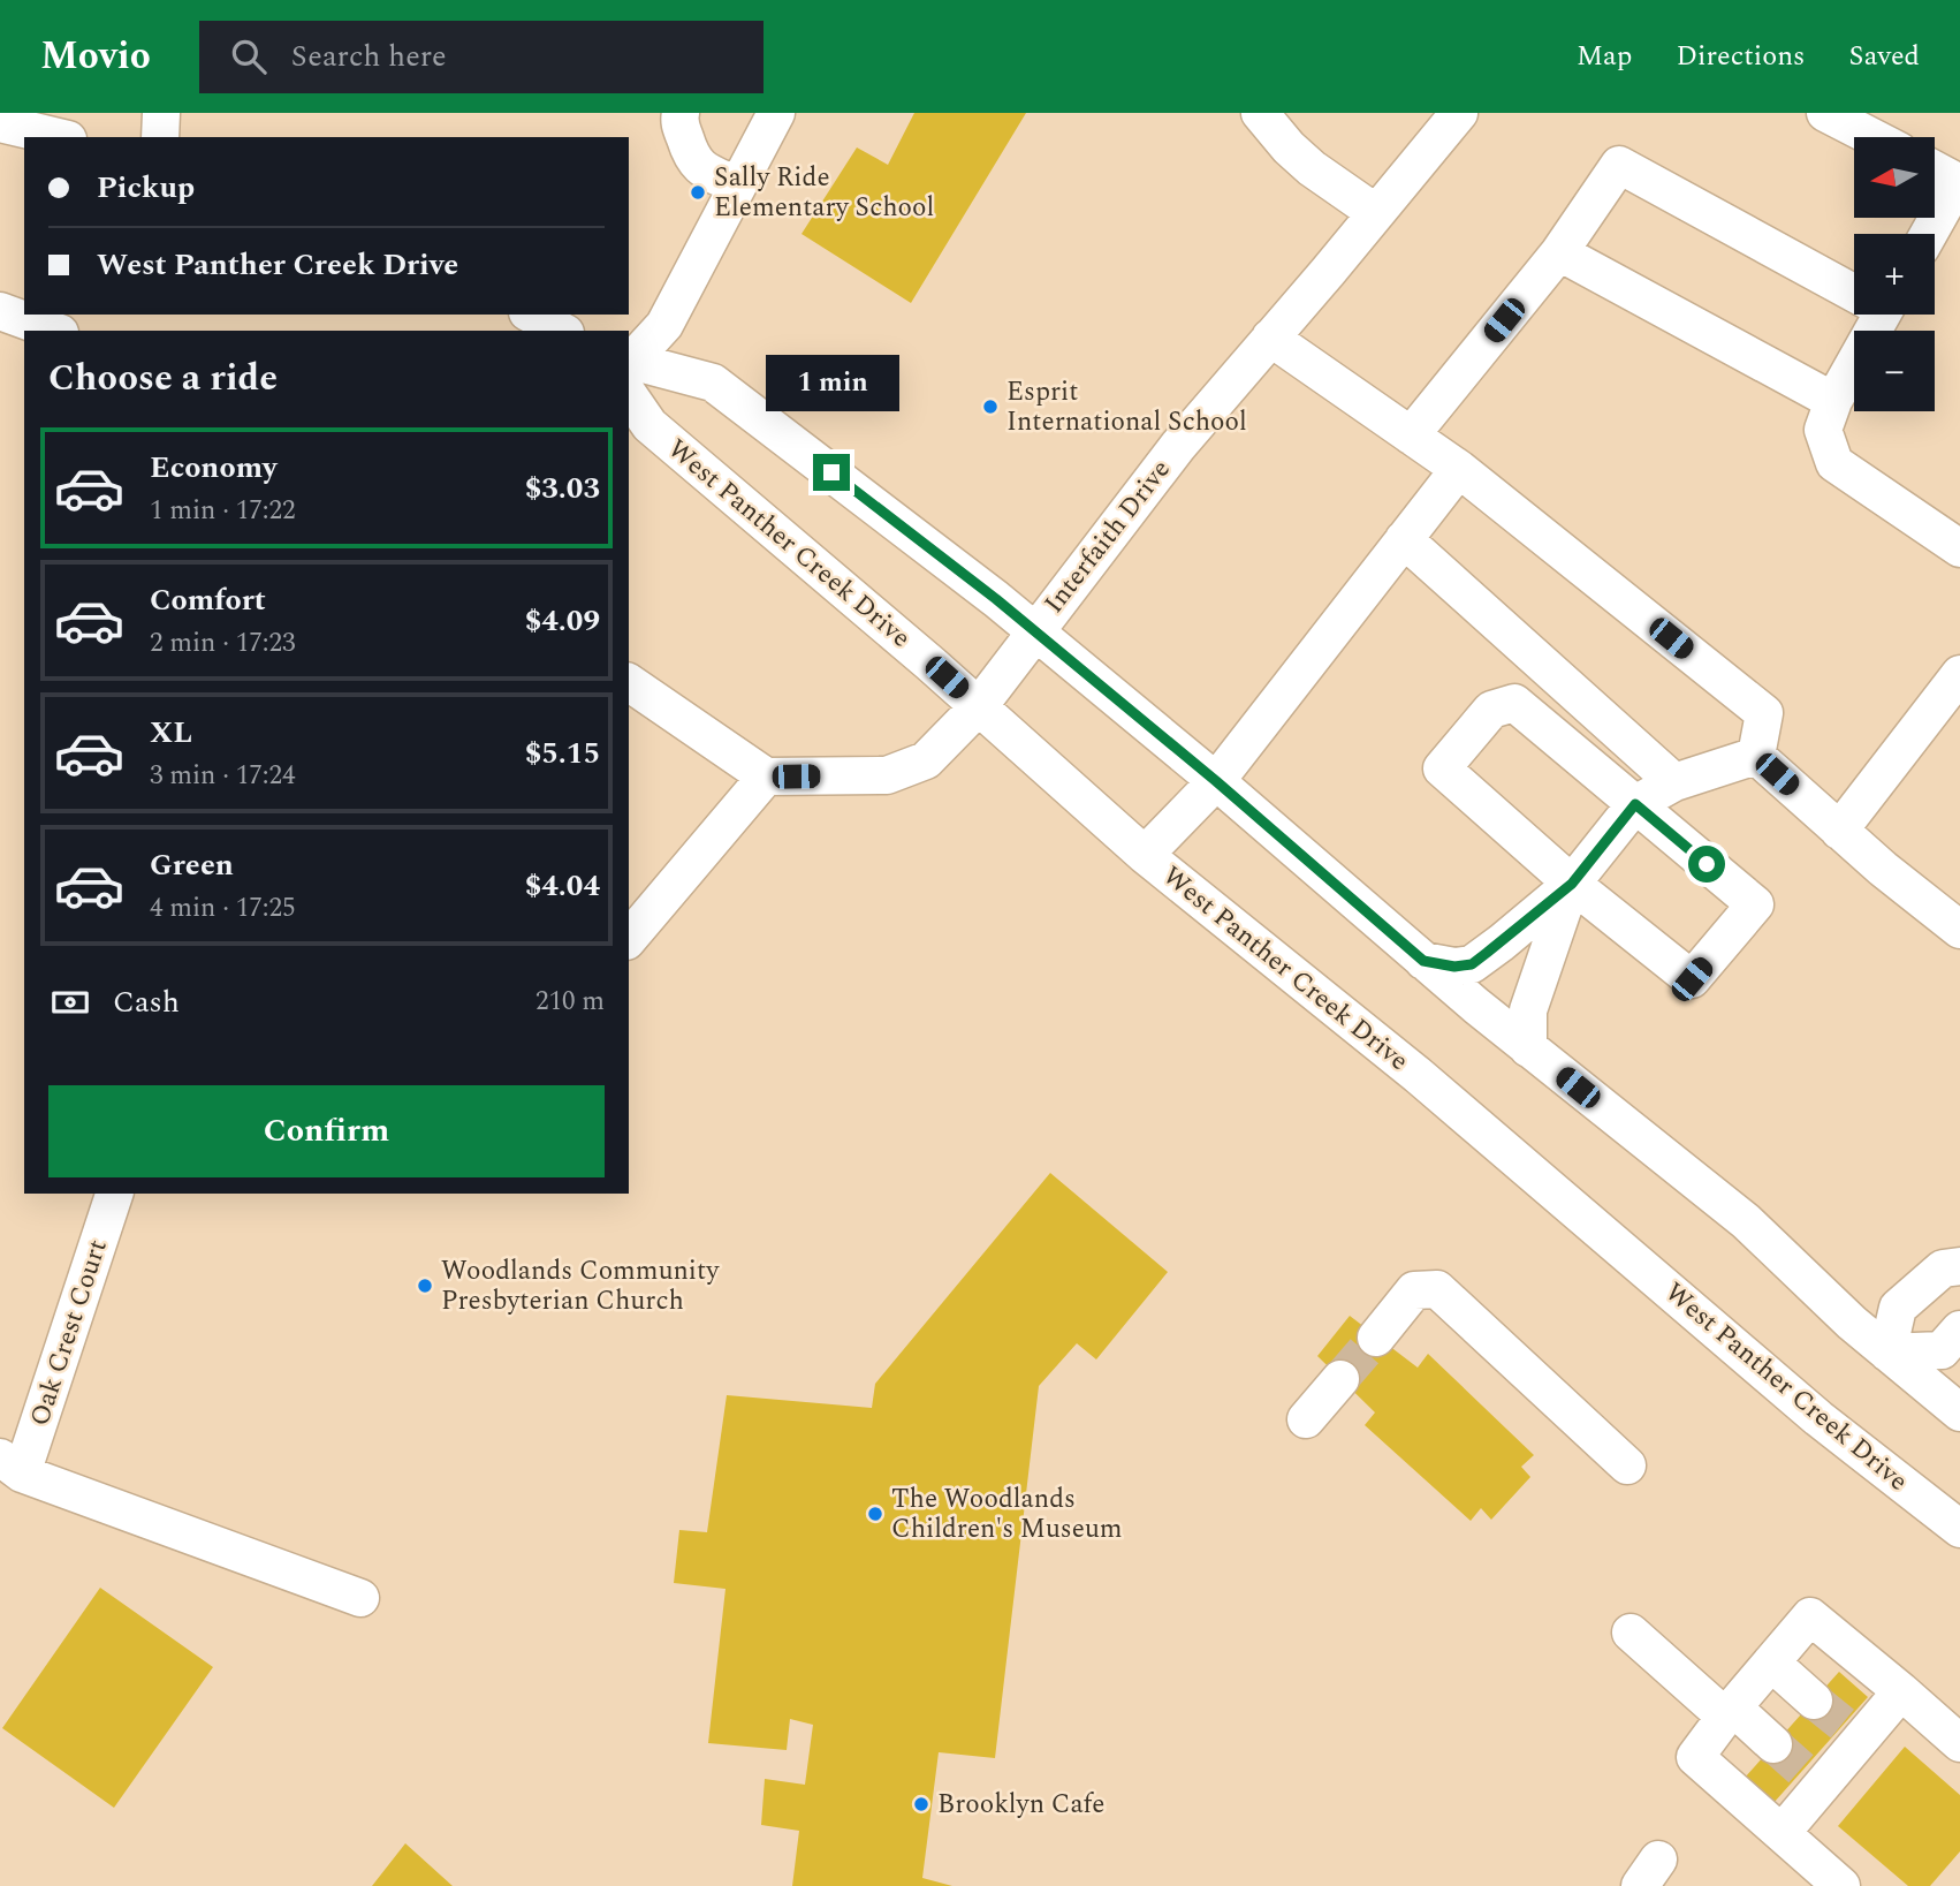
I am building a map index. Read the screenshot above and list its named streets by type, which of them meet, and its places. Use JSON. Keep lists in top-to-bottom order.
{
  "streets": {
    "street": ["Interfaith Drive", "West Panther Creek Drive", "Oak Crest Court"]
  },
  "crossings": [
    ["Interfaith Drive", "West Panther Creek Drive"]
  ],
  "places": [
    "Sally Ride Elementary School",
    "Esprit International School",
    "Woodlands Community Presbyterian Church",
    "The Woodlands Children's Museum",
    "Brooklyn Cafe"
  ],
  "north": "left",
  "page": {
    "header": "Movio",
    "search": "Search here",
    "nav": ["Map", "Directions", "Saved"],
    "map_buttons": ["+", "−"],
    "banner": ["Pickup", "West Panther Creek Drive"],
    "heading": "Choose a ride",
    "bubble": "1 min",
    "list": [
      {
        "name": "Economy",
        "note": "1 min · 17:22",
        "value": "$3.03"
      },
      {
        "name": "Comfort",
        "note": "2 min · 17:23",
        "value": "$4.09"
      },
      {
        "name": "XL",
        "note": "3 min · 17:24",
        "value": "$5.15"
      },
      {
        "name": "Green",
        "note": "4 min · 17:25",
        "value": "$4.04"
      }
    ],
    "pay": ["Cash", "210 m"],
    "buttons": "Confirm"
  }
}
